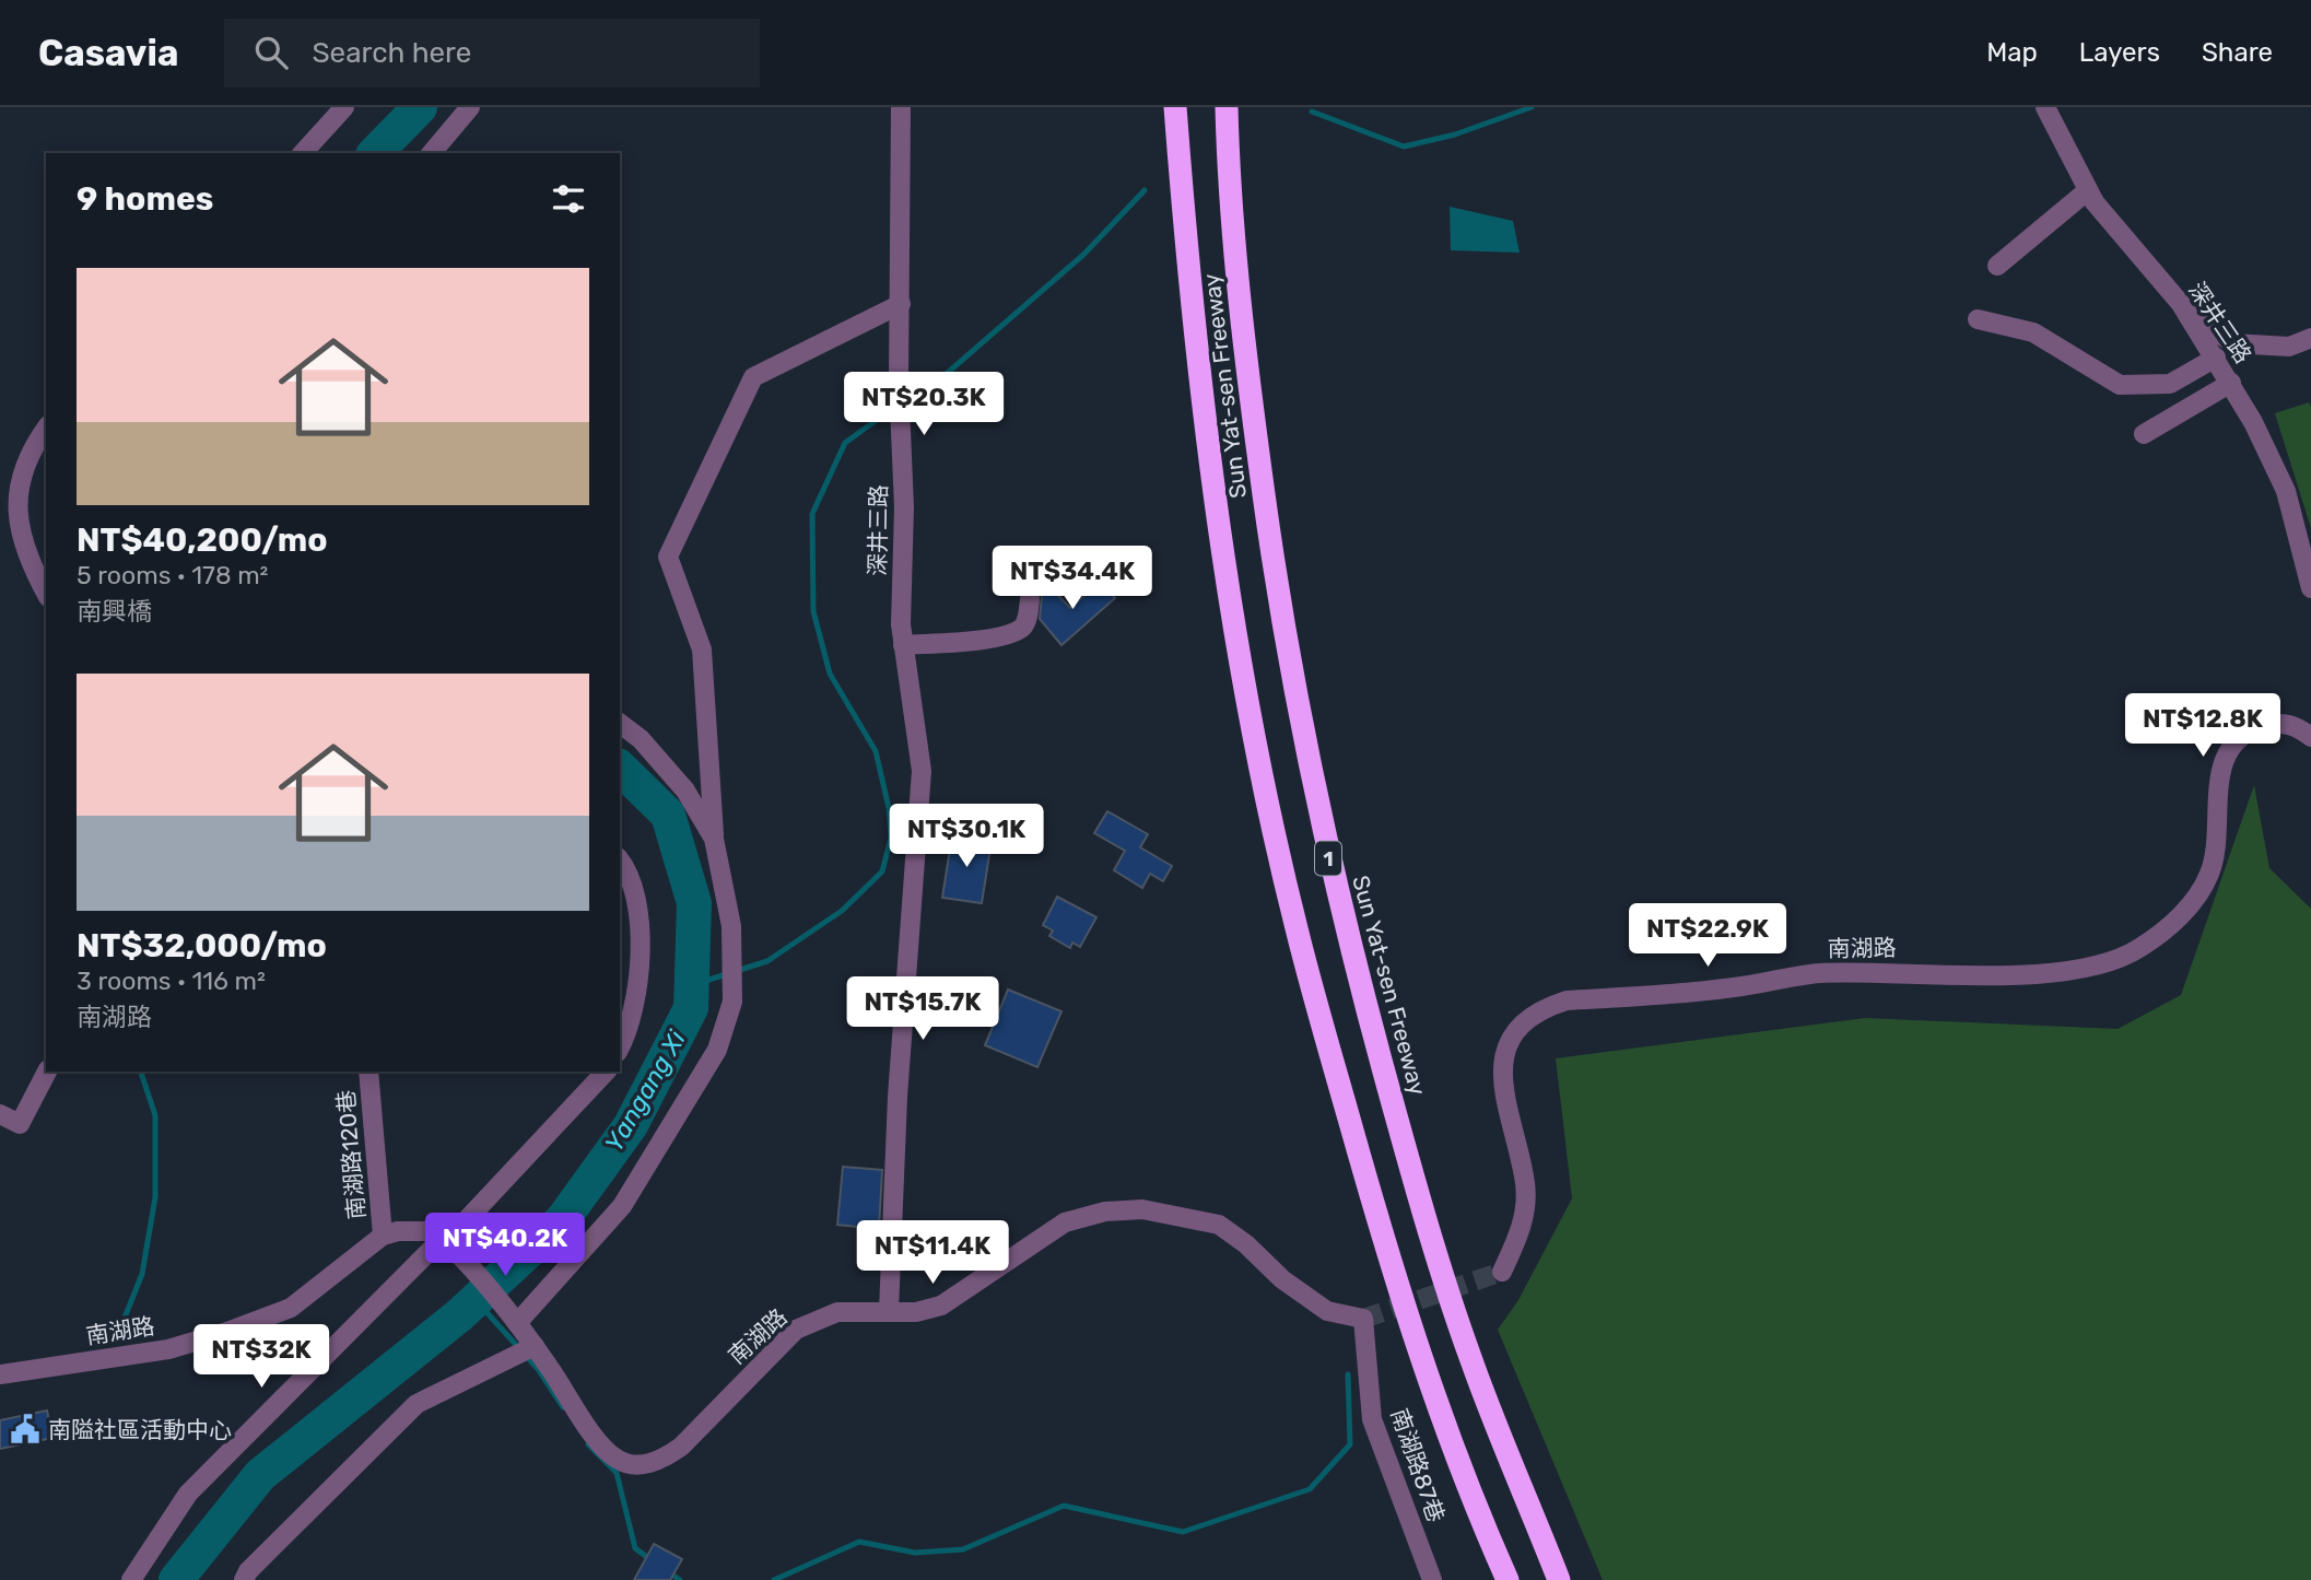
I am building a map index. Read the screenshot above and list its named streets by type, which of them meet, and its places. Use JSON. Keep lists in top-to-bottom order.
{
  "streets": {
    "highway": ["Sun Yat-sen Freeway", "1"],
    "street": [
      "深井三路",
      "南湖路",
      "南湖路120巷",
      "南湖路87巷"
    ]
  },
  "crossings": [
    ["深井三路", "南湖路"],
    ["南湖路", "南湖路120巷"],
    ["南湖路", "南湖路87巷"]
  ],
  "water": ["Yangang Xi"],
  "places": {
    "public building": ["南隘社區活動中心"]
  },
  "page": {
    "header": "Casavia",
    "search": "Search here",
    "nav": ["Map", "Layers", "Share"],
    "heading": "9 homes",
    "list": [
      {
        "name": "NT$40,200/mo",
        "note": "5 rooms · 178 m² · 南興橋"
      },
      {
        "name": "NT$32,000/mo",
        "note": "3 rooms · 116 m² · 南湖路"
      }
    ],
    "price": [
      "NT$20.3K",
      "NT$34.4K",
      "NT$12.8K",
      "NT$30.1K",
      "NT$22.9K",
      "NT$15.7K",
      "NT$40.2K",
      "NT$11.4K",
      "NT$32K"
    ]
  }
}
